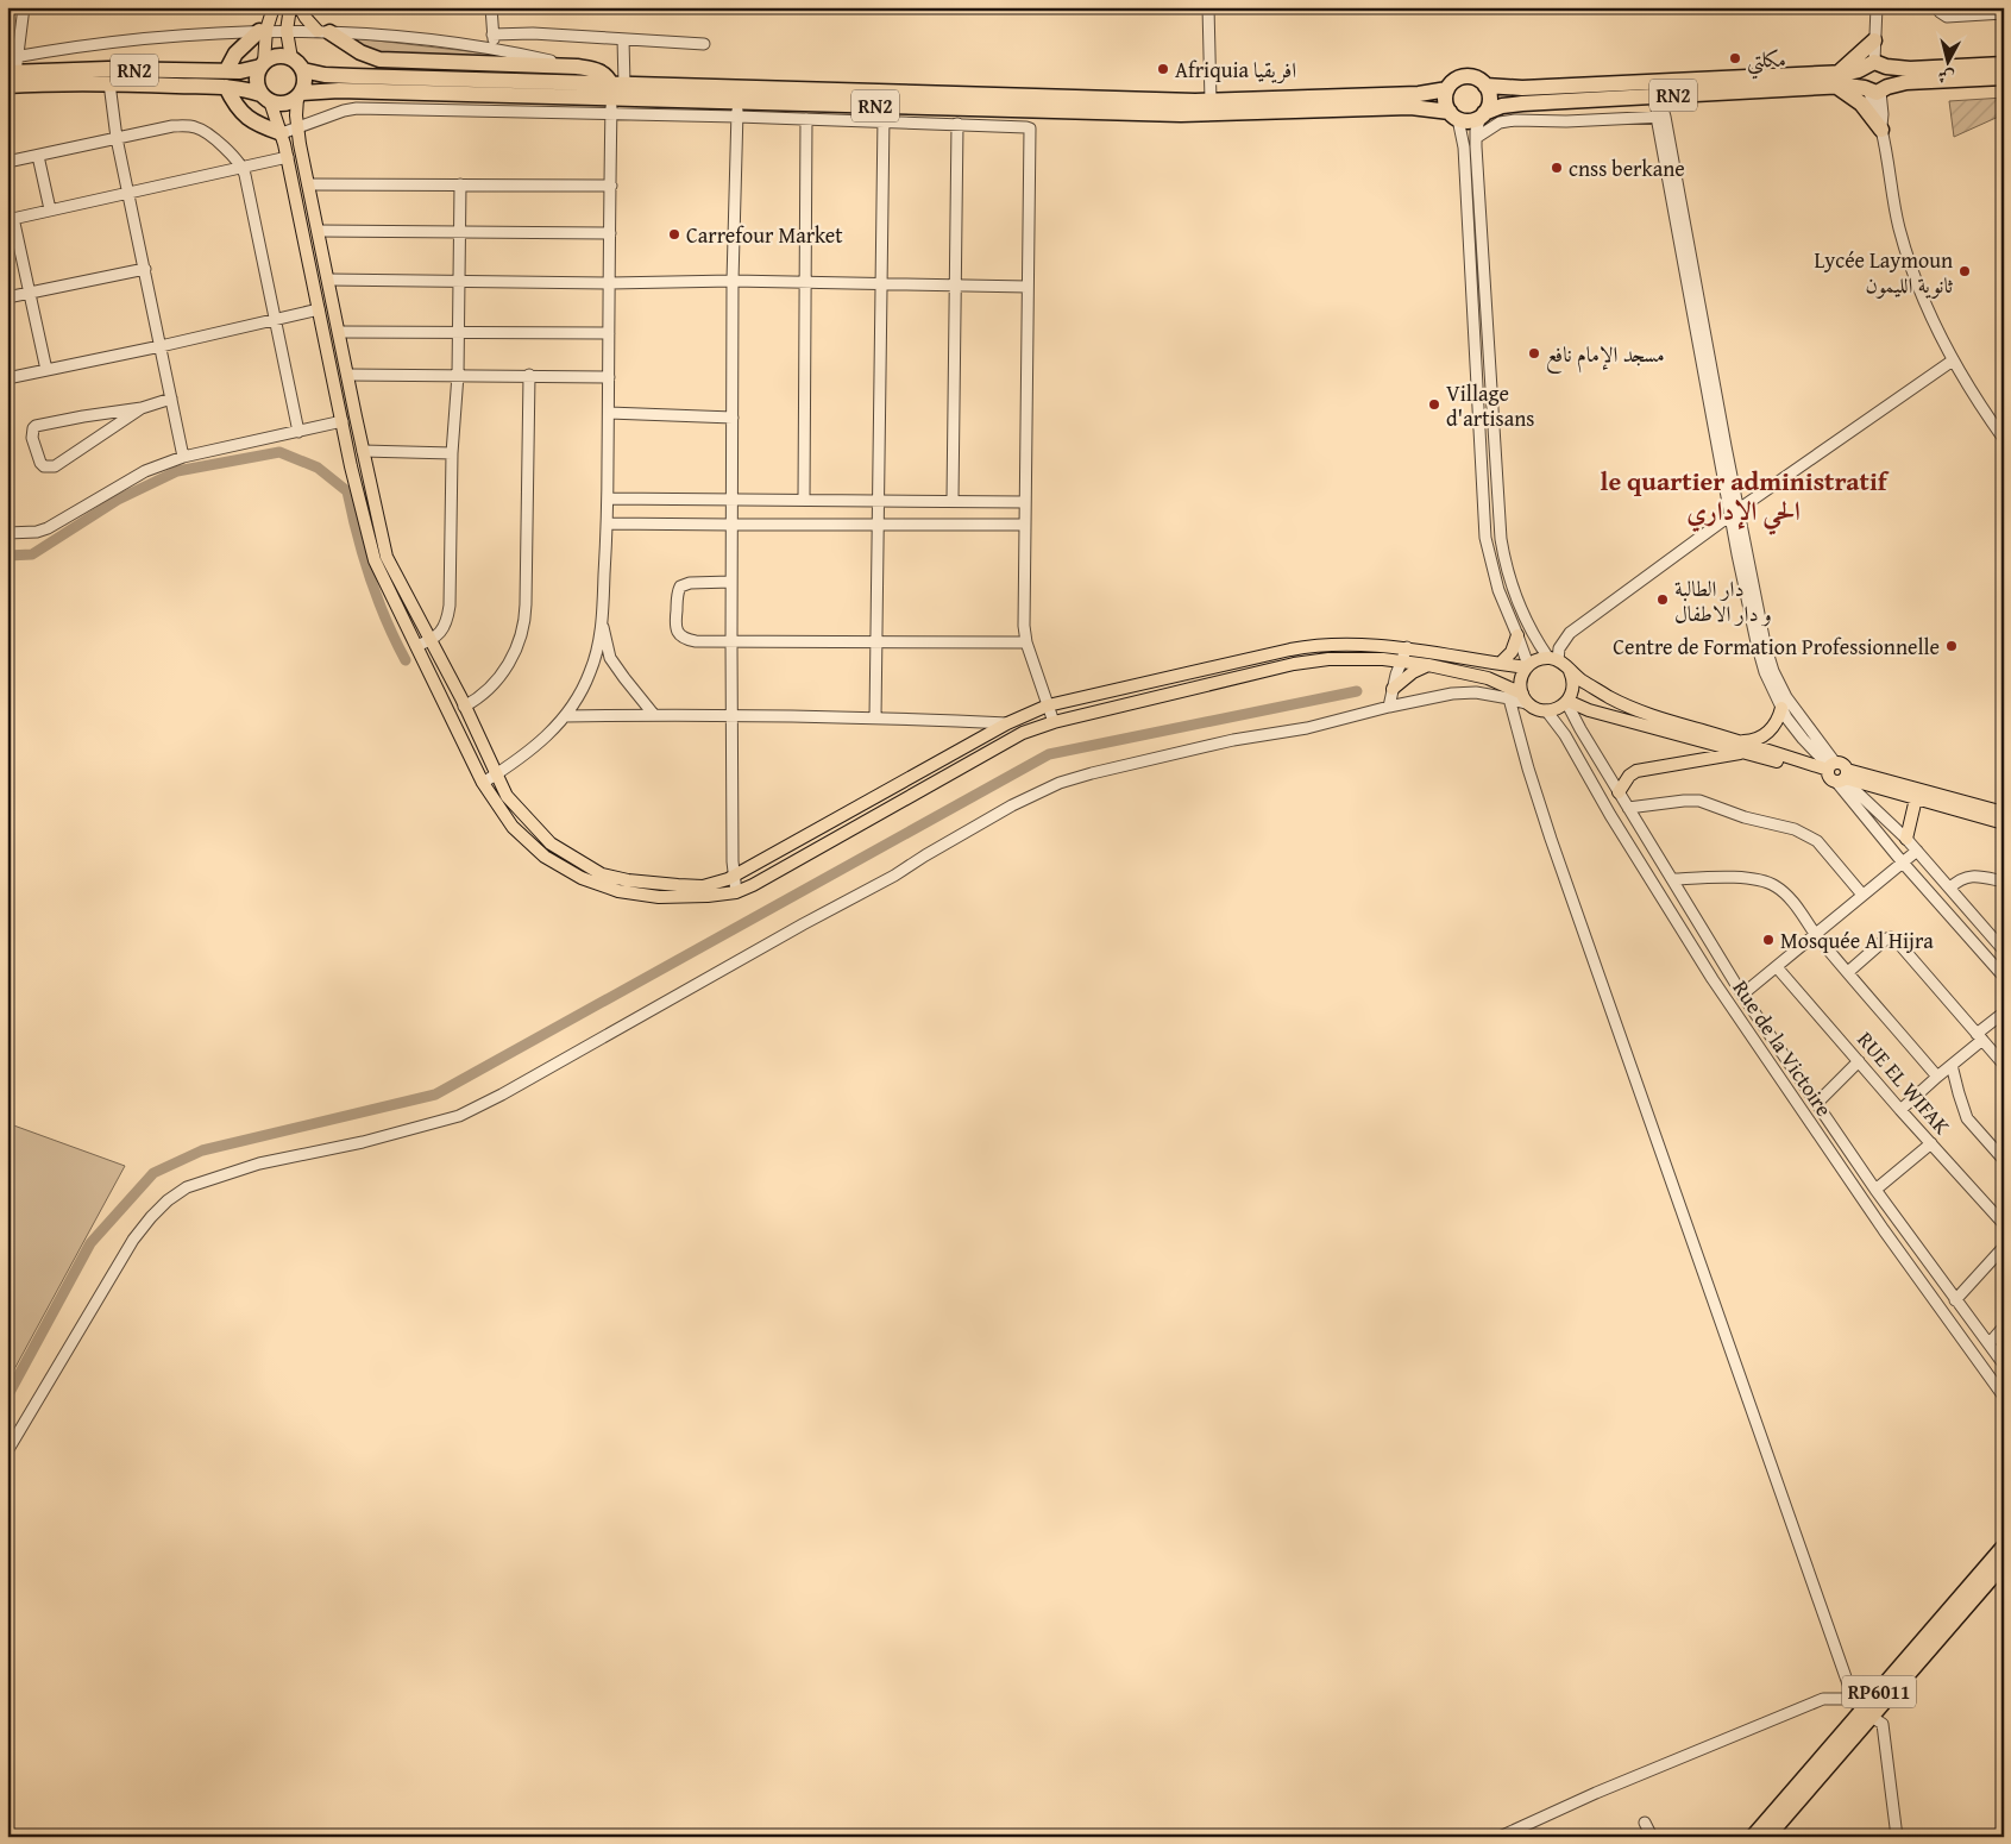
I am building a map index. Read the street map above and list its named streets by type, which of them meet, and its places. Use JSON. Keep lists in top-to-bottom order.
{
  "streets": {
    "highway": ["RN2", "RP6011"],
    "street": ["Rue de la Victoire", "RUE EL WIFAK"]
  },
  "districts": ["le quartier administratif الحي الإداري"],
  "places": [
    "مكلتي",
    "Afriquia افريقيا",
    "cnss berkane",
    "Carrefour Market",
    "Lycée Laymoun ثانوية الليمون",
    "مسجد الإمام نافع",
    "Village d'artisans",
    "دار الطالبة و دار الاطفال",
    "Centre de Formation Professionnelle",
    "Mosquée Al Hijra"
  ],
  "north": "bottom"
}
